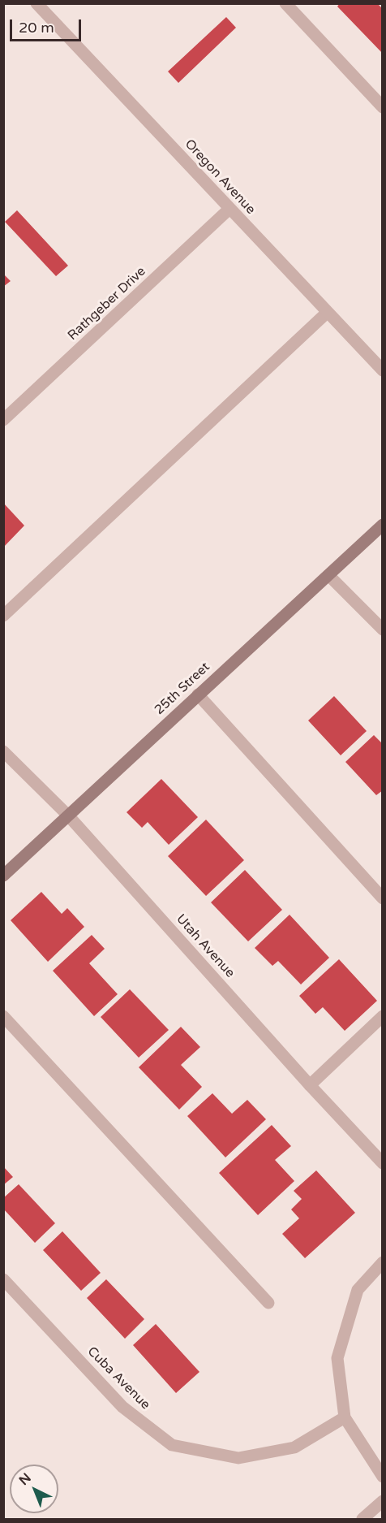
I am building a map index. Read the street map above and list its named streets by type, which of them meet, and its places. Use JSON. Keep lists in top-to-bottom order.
{
  "streets": {
    "street": [
      "Oregon Avenue",
      "Rathgeber Drive",
      "25th Street",
      "Utah Avenue",
      "Cuba Avenue"
    ]
  },
  "crossings": [
    ["Oregon Avenue", "Rathgeber Drive"],
    ["25th Street", "Utah Avenue"]
  ],
  "scale_bar": "20 m",
  "north": "top left"
}
